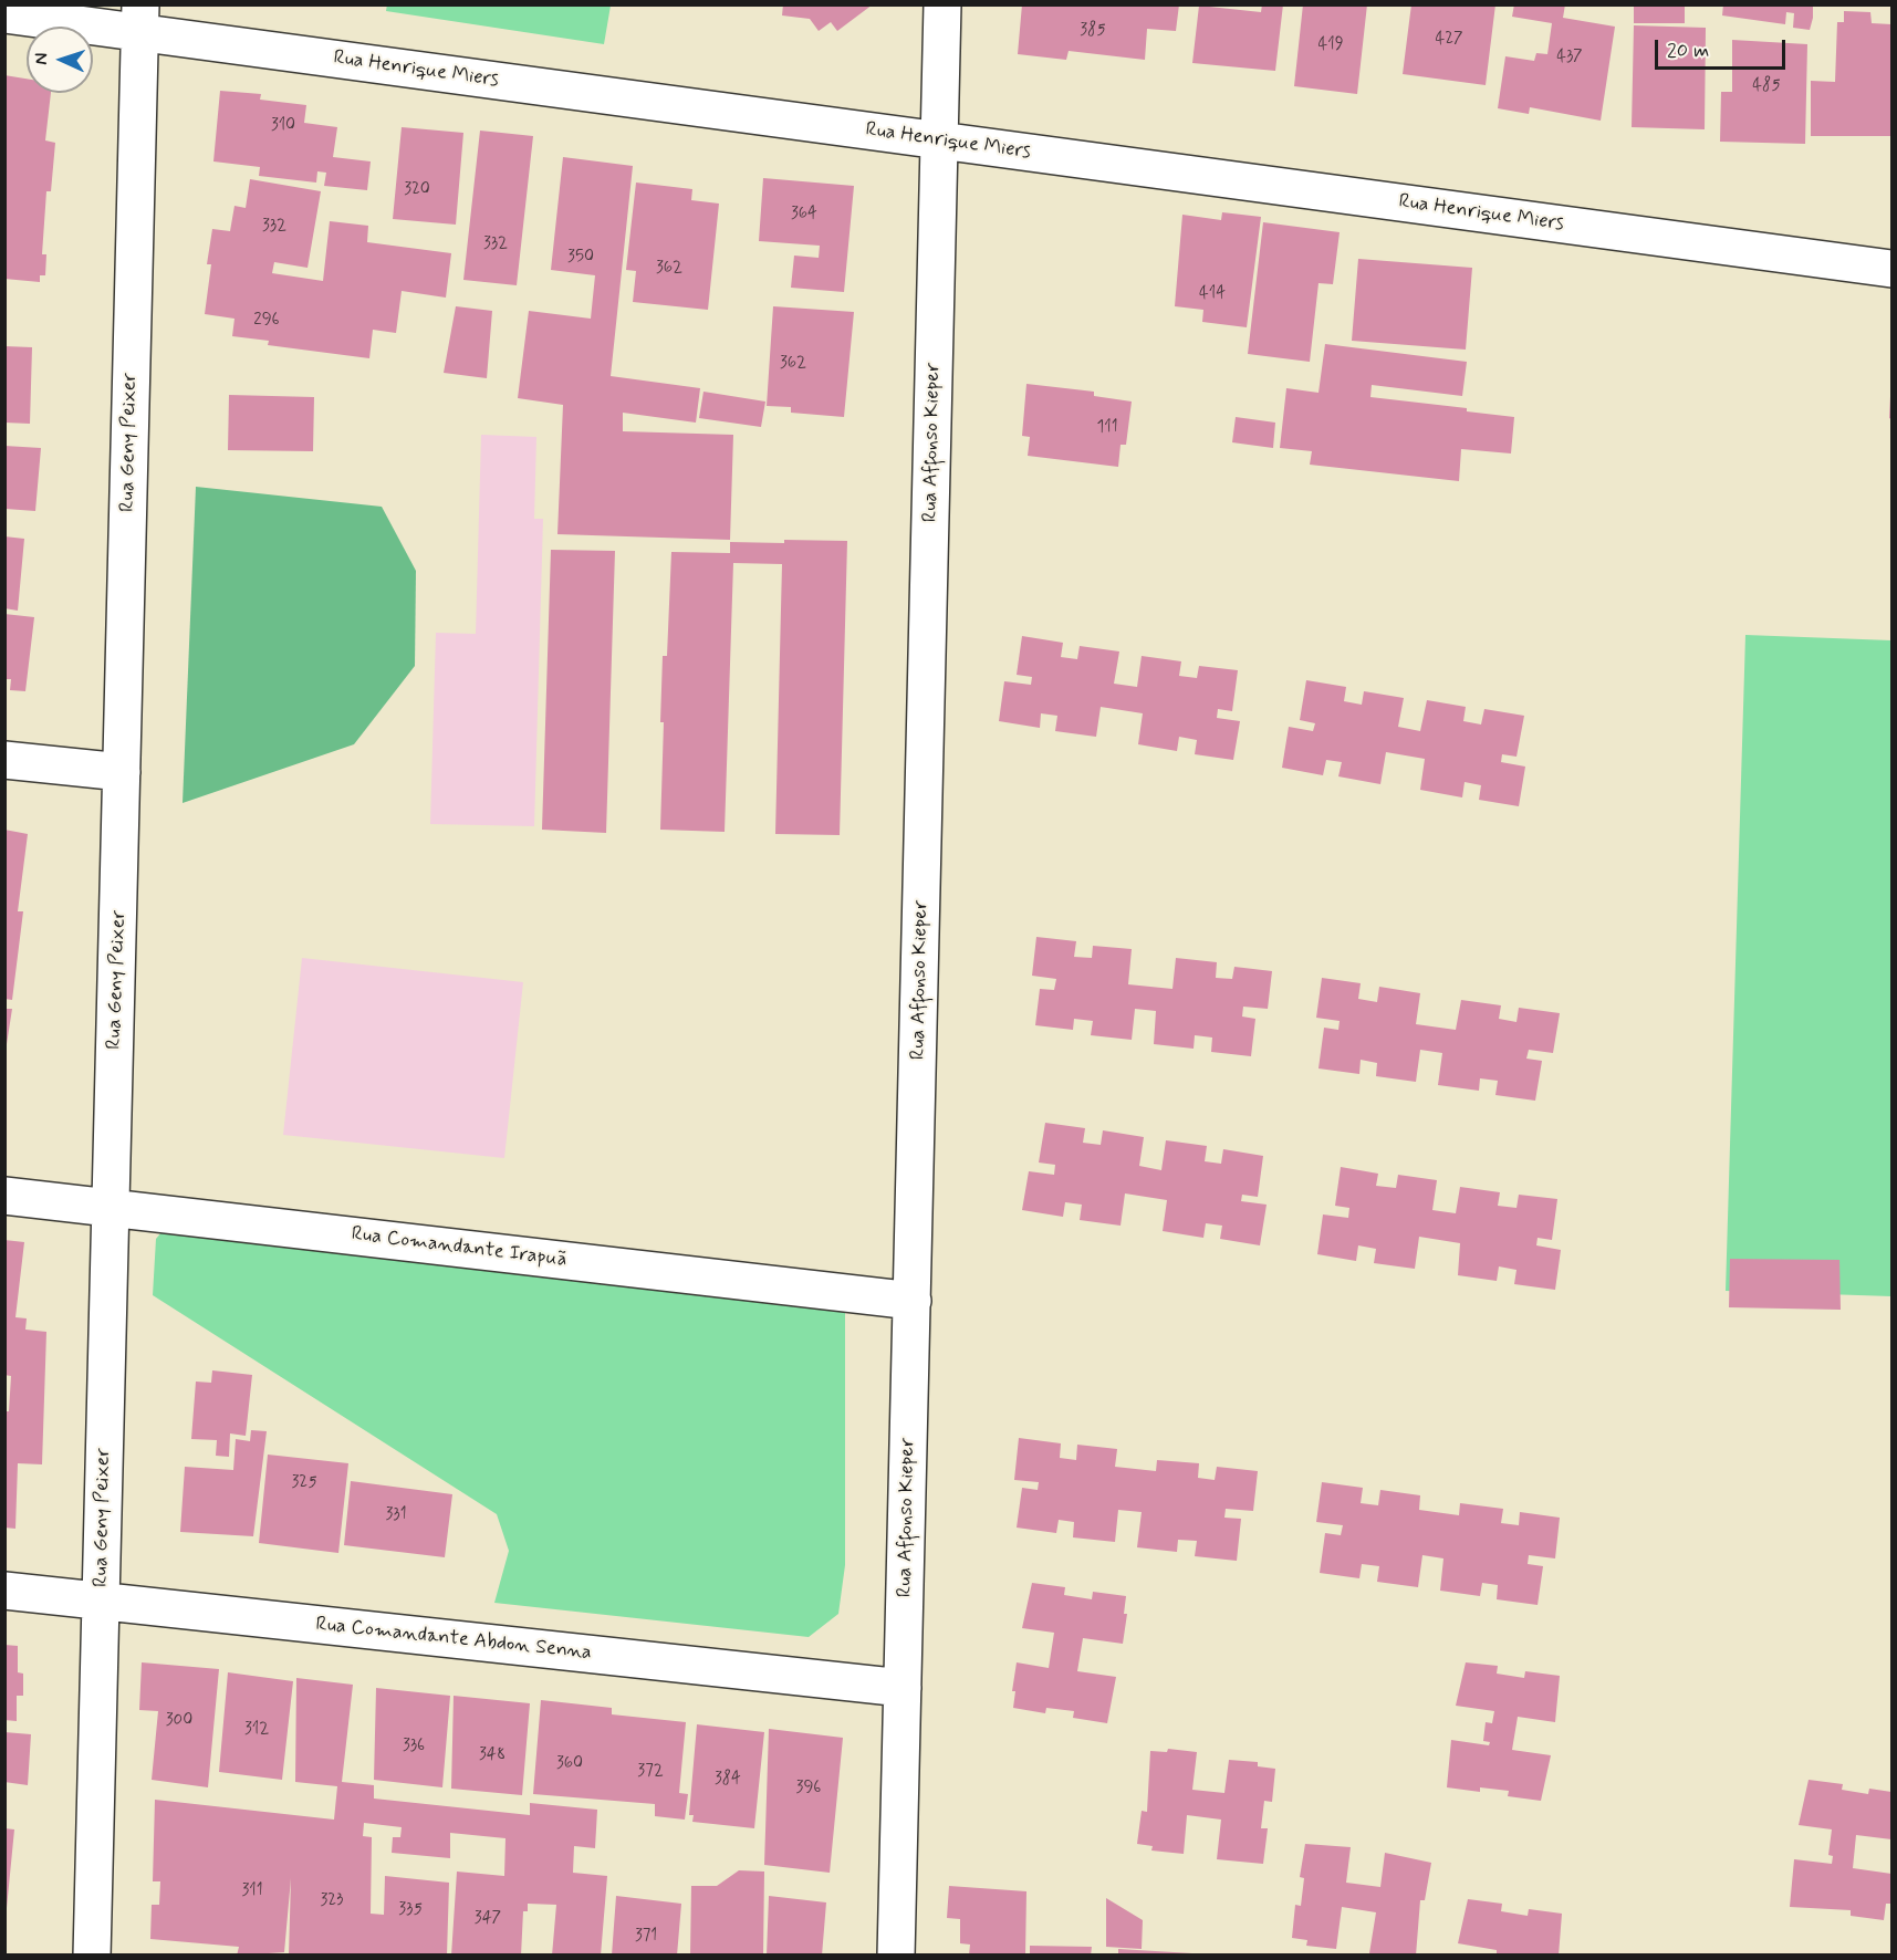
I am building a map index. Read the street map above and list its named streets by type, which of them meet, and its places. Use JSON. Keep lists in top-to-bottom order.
{
  "streets": {
    "street": [
      "Rua Henrique Miers",
      "Rua Geny Peixer",
      "Rua Affonso Kieper",
      "Rua Comandante Irapuã",
      "Rua Comandante Abdon Senna"
    ]
  },
  "crossings": [
    ["Rua Henrique Miers", "Rua Geny Peixer"],
    ["Rua Henrique Miers", "Rua Affonso Kieper"],
    ["Rua Geny Peixer", "Rua Comandante Irapuã"],
    ["Rua Geny Peixer", "Rua Comandante Abdon Senna"],
    ["Rua Affonso Kieper", "Rua Comandante Irapuã"],
    ["Rua Affonso Kieper", "Rua Comandante Abdon Senna"]
  ],
  "house_numbers": [
    "385",
    "427",
    "419",
    "437",
    "485",
    "310",
    "320",
    "364",
    "332",
    "332",
    "350",
    "362",
    "414",
    "296",
    "362",
    "111",
    "325",
    "331",
    "300",
    "312",
    "336",
    "348",
    "360",
    "372",
    "384",
    "396",
    "311",
    "323",
    "335",
    "347",
    "371"
  ],
  "scale_bar": "20 m",
  "north": "left"
}
